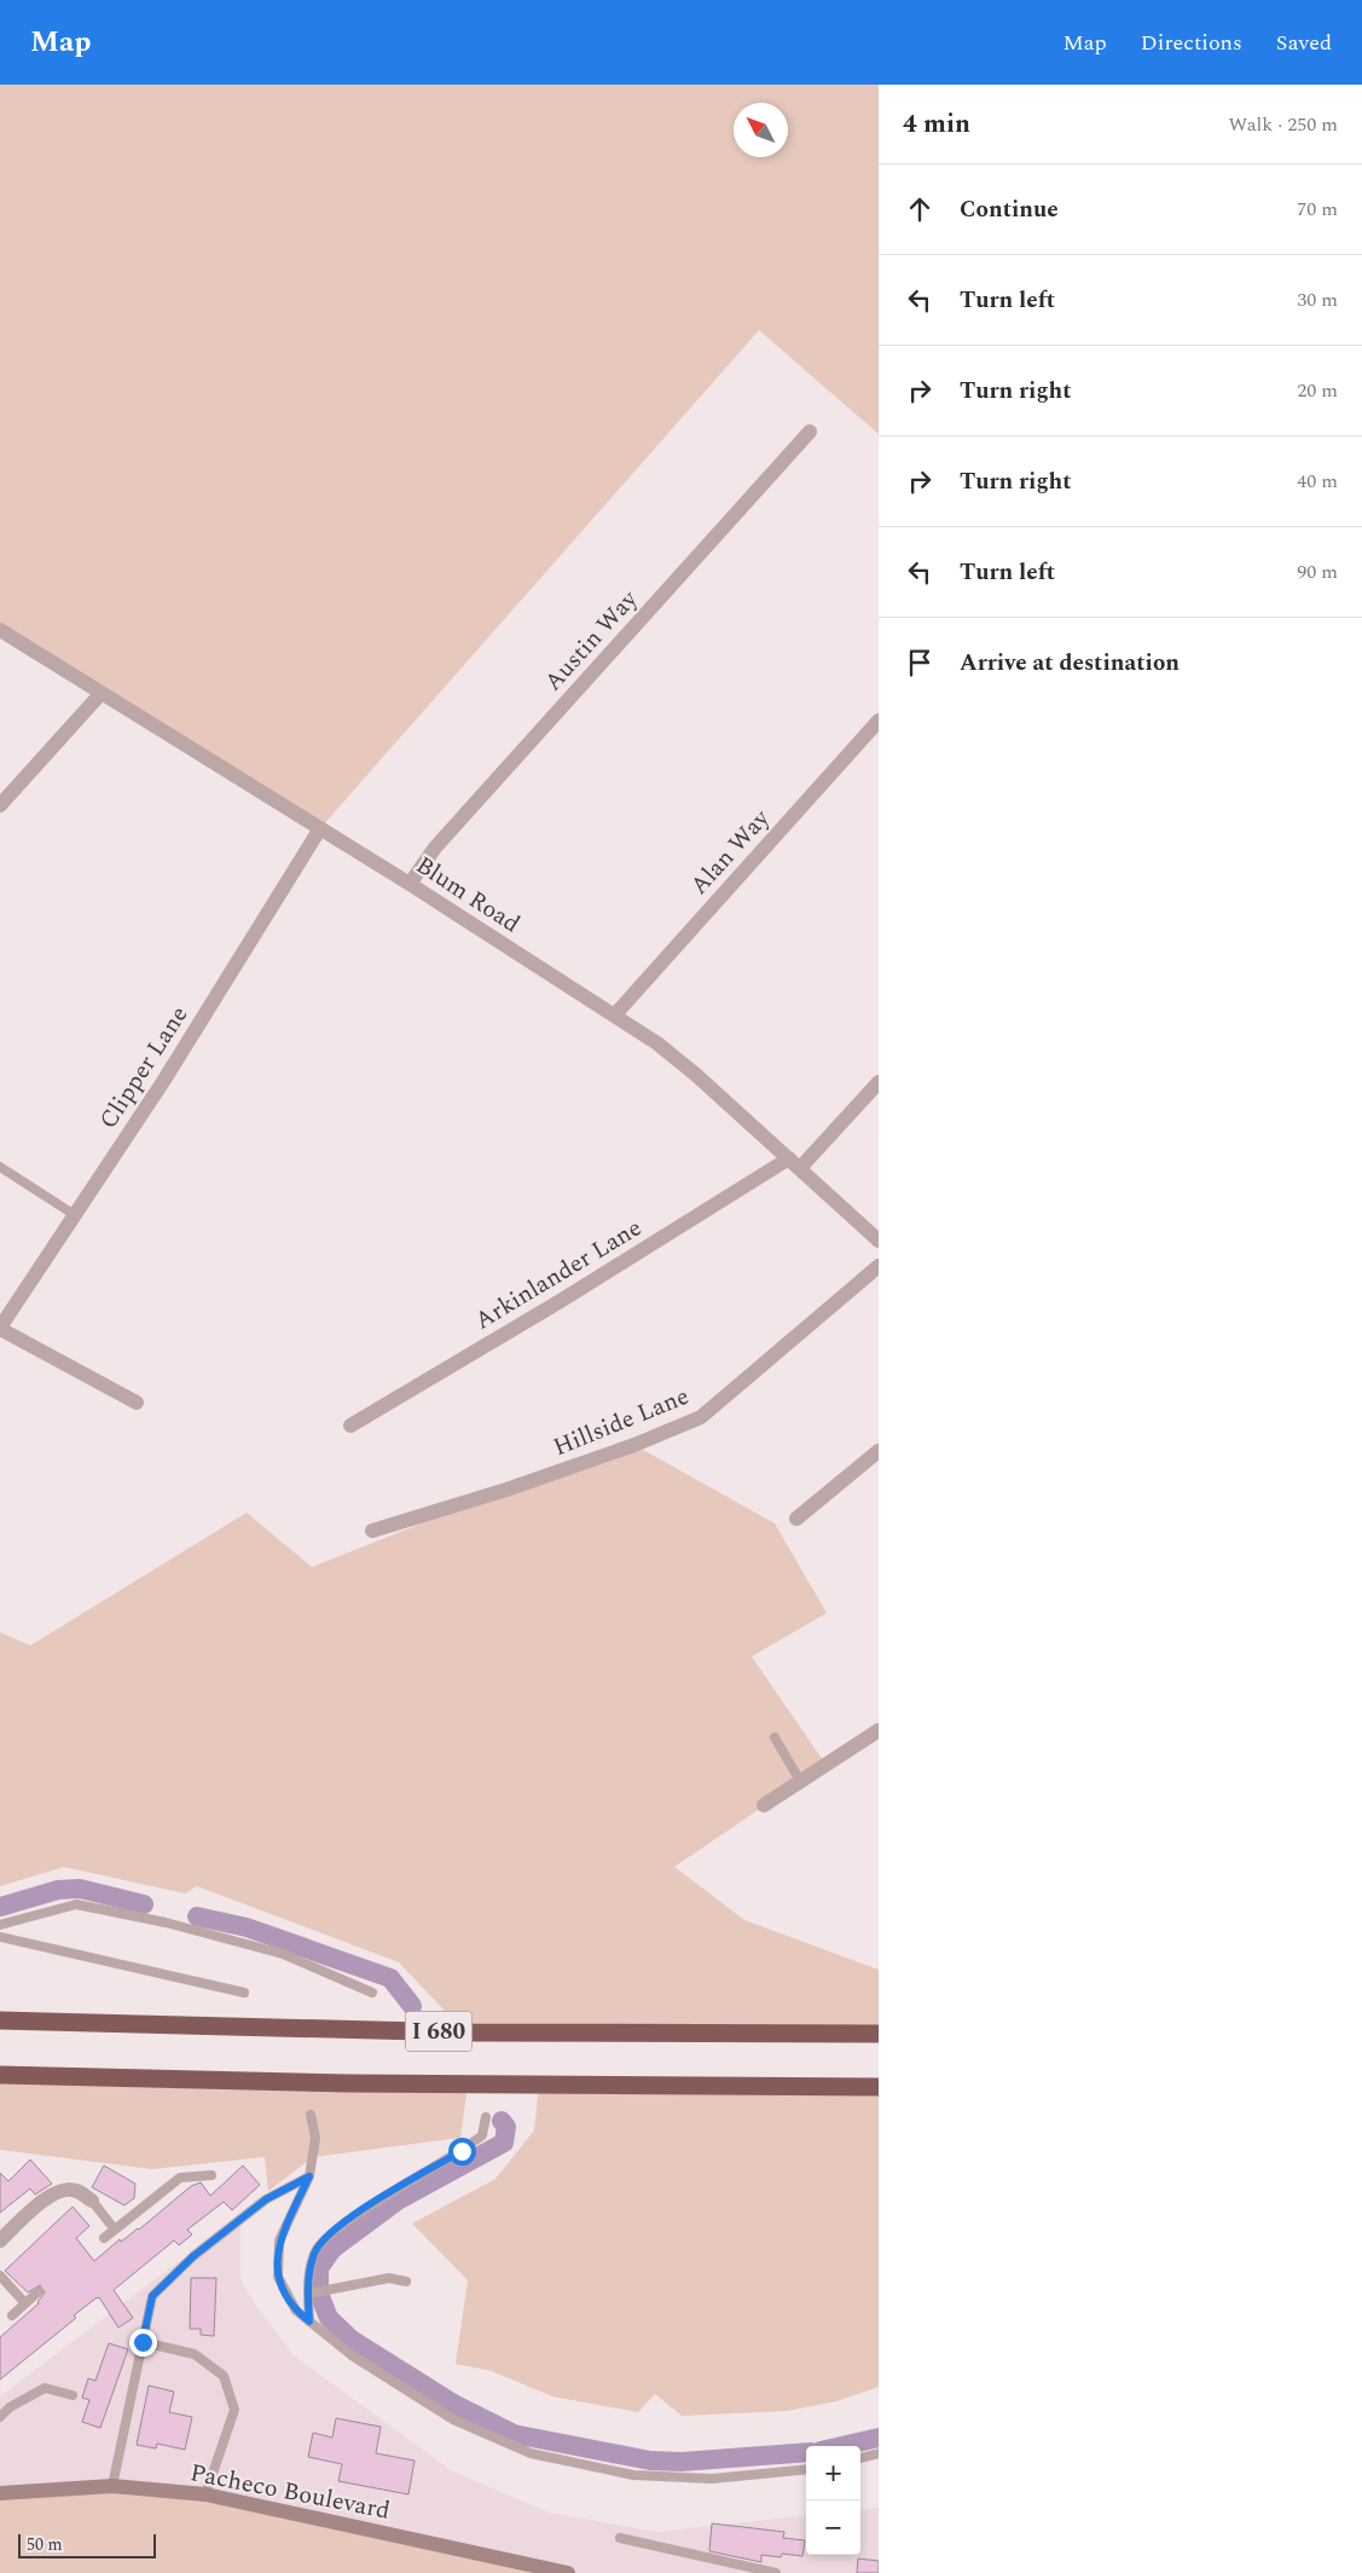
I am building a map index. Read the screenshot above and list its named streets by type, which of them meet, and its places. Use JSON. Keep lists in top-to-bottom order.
{
  "streets": {
    "highway": ["I 680"],
    "main road": ["Pacheco Boulevard"],
    "street": [
      "Austin Way",
      "Alan Way",
      "Blum Road",
      "Clipper Lane",
      "Arkinlander Lane",
      "Hillside Lane"
    ]
  },
  "crossings": [
    ["Austin Way", "Blum Road"],
    ["Alan Way", "Blum Road"],
    ["Blum Road", "Clipper Lane"],
    ["Blum Road", "Arkinlander Lane"]
  ],
  "scale_bar": "50 m",
  "north": "top left",
  "page": {
    "header": "Map",
    "nav": ["Map", "Directions", "Saved"],
    "heading": ["4 min", "Walk · 250 m"],
    "list": [
      ["Continue", "70 m"],
      ["Turn left", "30 m"],
      ["Turn right", "20 m"],
      ["Turn right", "40 m"],
      ["Turn left", "90 m"],
      "Arrive at destination"
    ],
    "map_buttons": ["+", "−"],
    "scale": "50 m"
  }
}
